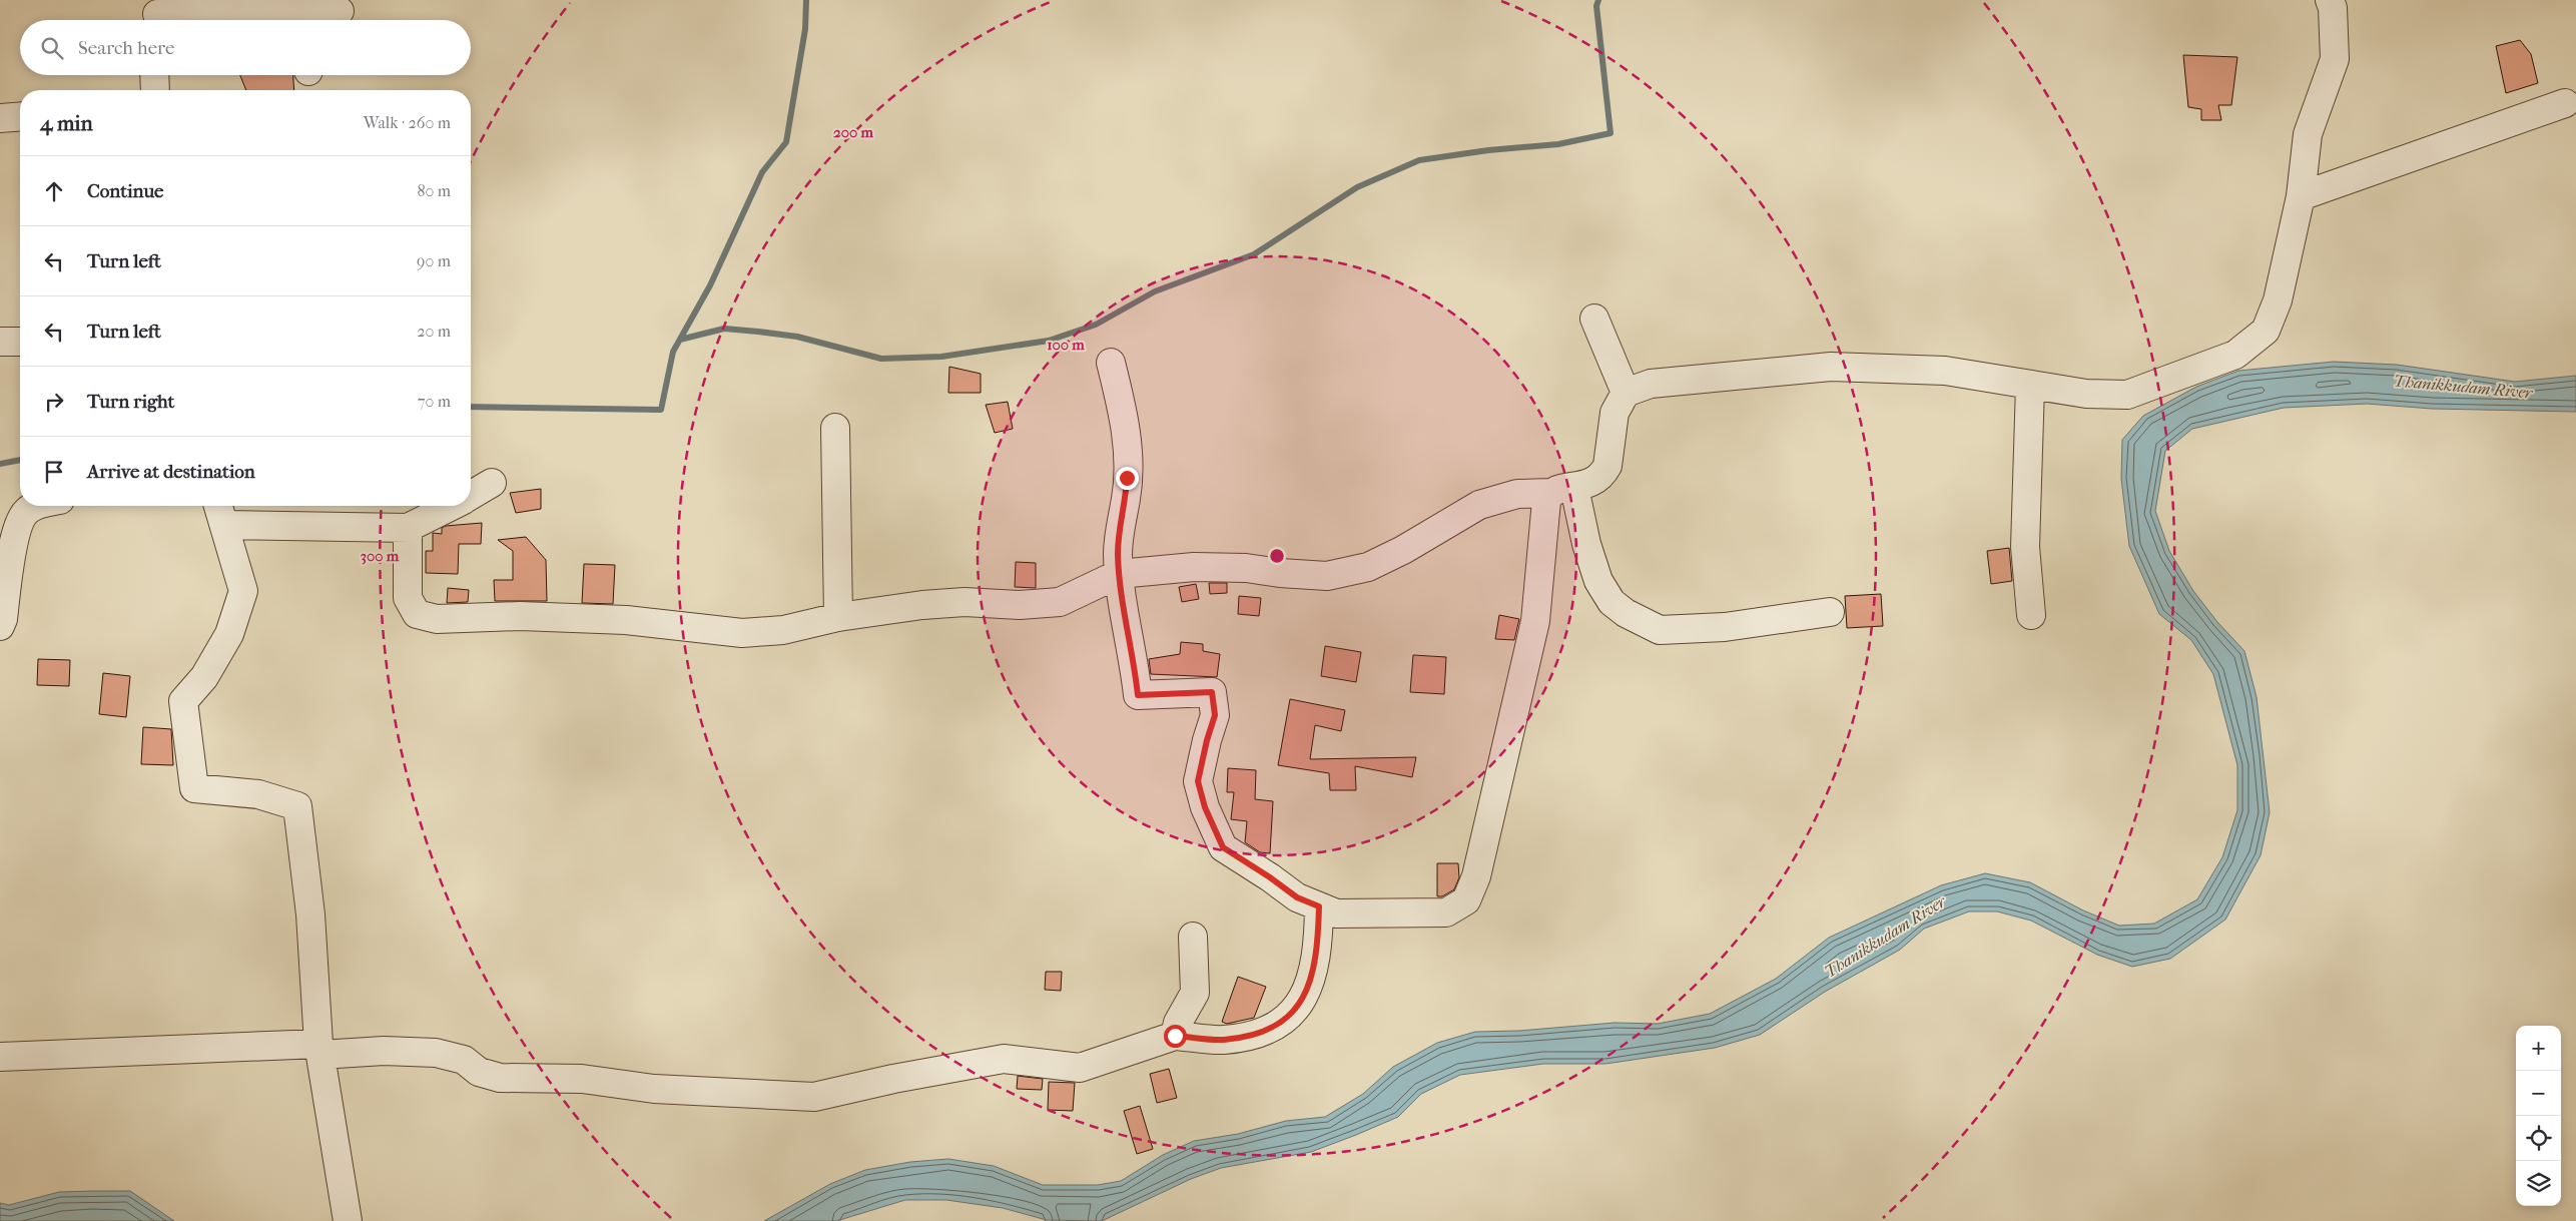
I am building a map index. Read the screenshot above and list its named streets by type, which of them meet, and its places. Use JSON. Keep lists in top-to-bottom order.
{
  "water": ["Thanikkudam River"],
  "page": {
    "search": "Search here",
    "heading": ["4 min", "Walk · 260 m"],
    "list": [
      ["Continue", "80 m"],
      ["Turn left", "90 m"],
      ["Turn left", "20 m"],
      ["Turn right", "70 m"],
      "Arrive at destination"
    ],
    "map_buttons": ["+", "−"]
  },
  "rings": ["200 m", "100 m", "300 m"]
}
